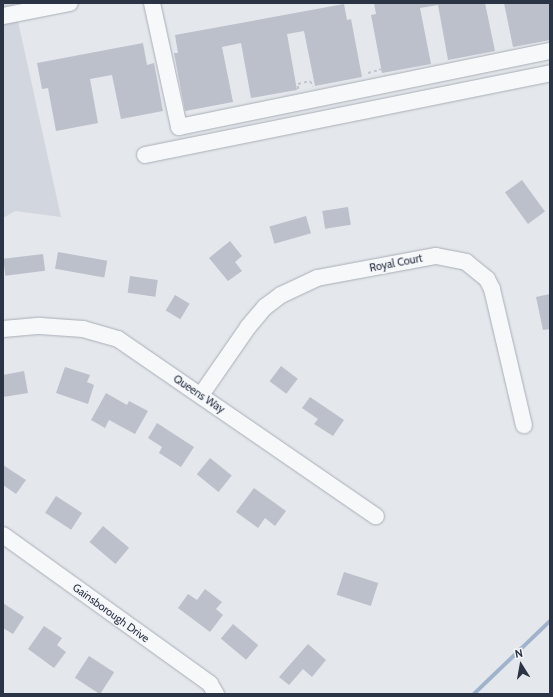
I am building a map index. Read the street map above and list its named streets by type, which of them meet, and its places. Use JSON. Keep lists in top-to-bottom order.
{
  "streets": {
    "street": ["Royal Court", "Queens Way", "Gainsborough Drive"]
  },
  "crossings": [
    ["Royal Court", "Queens Way"]
  ],
  "north": "top"
}
